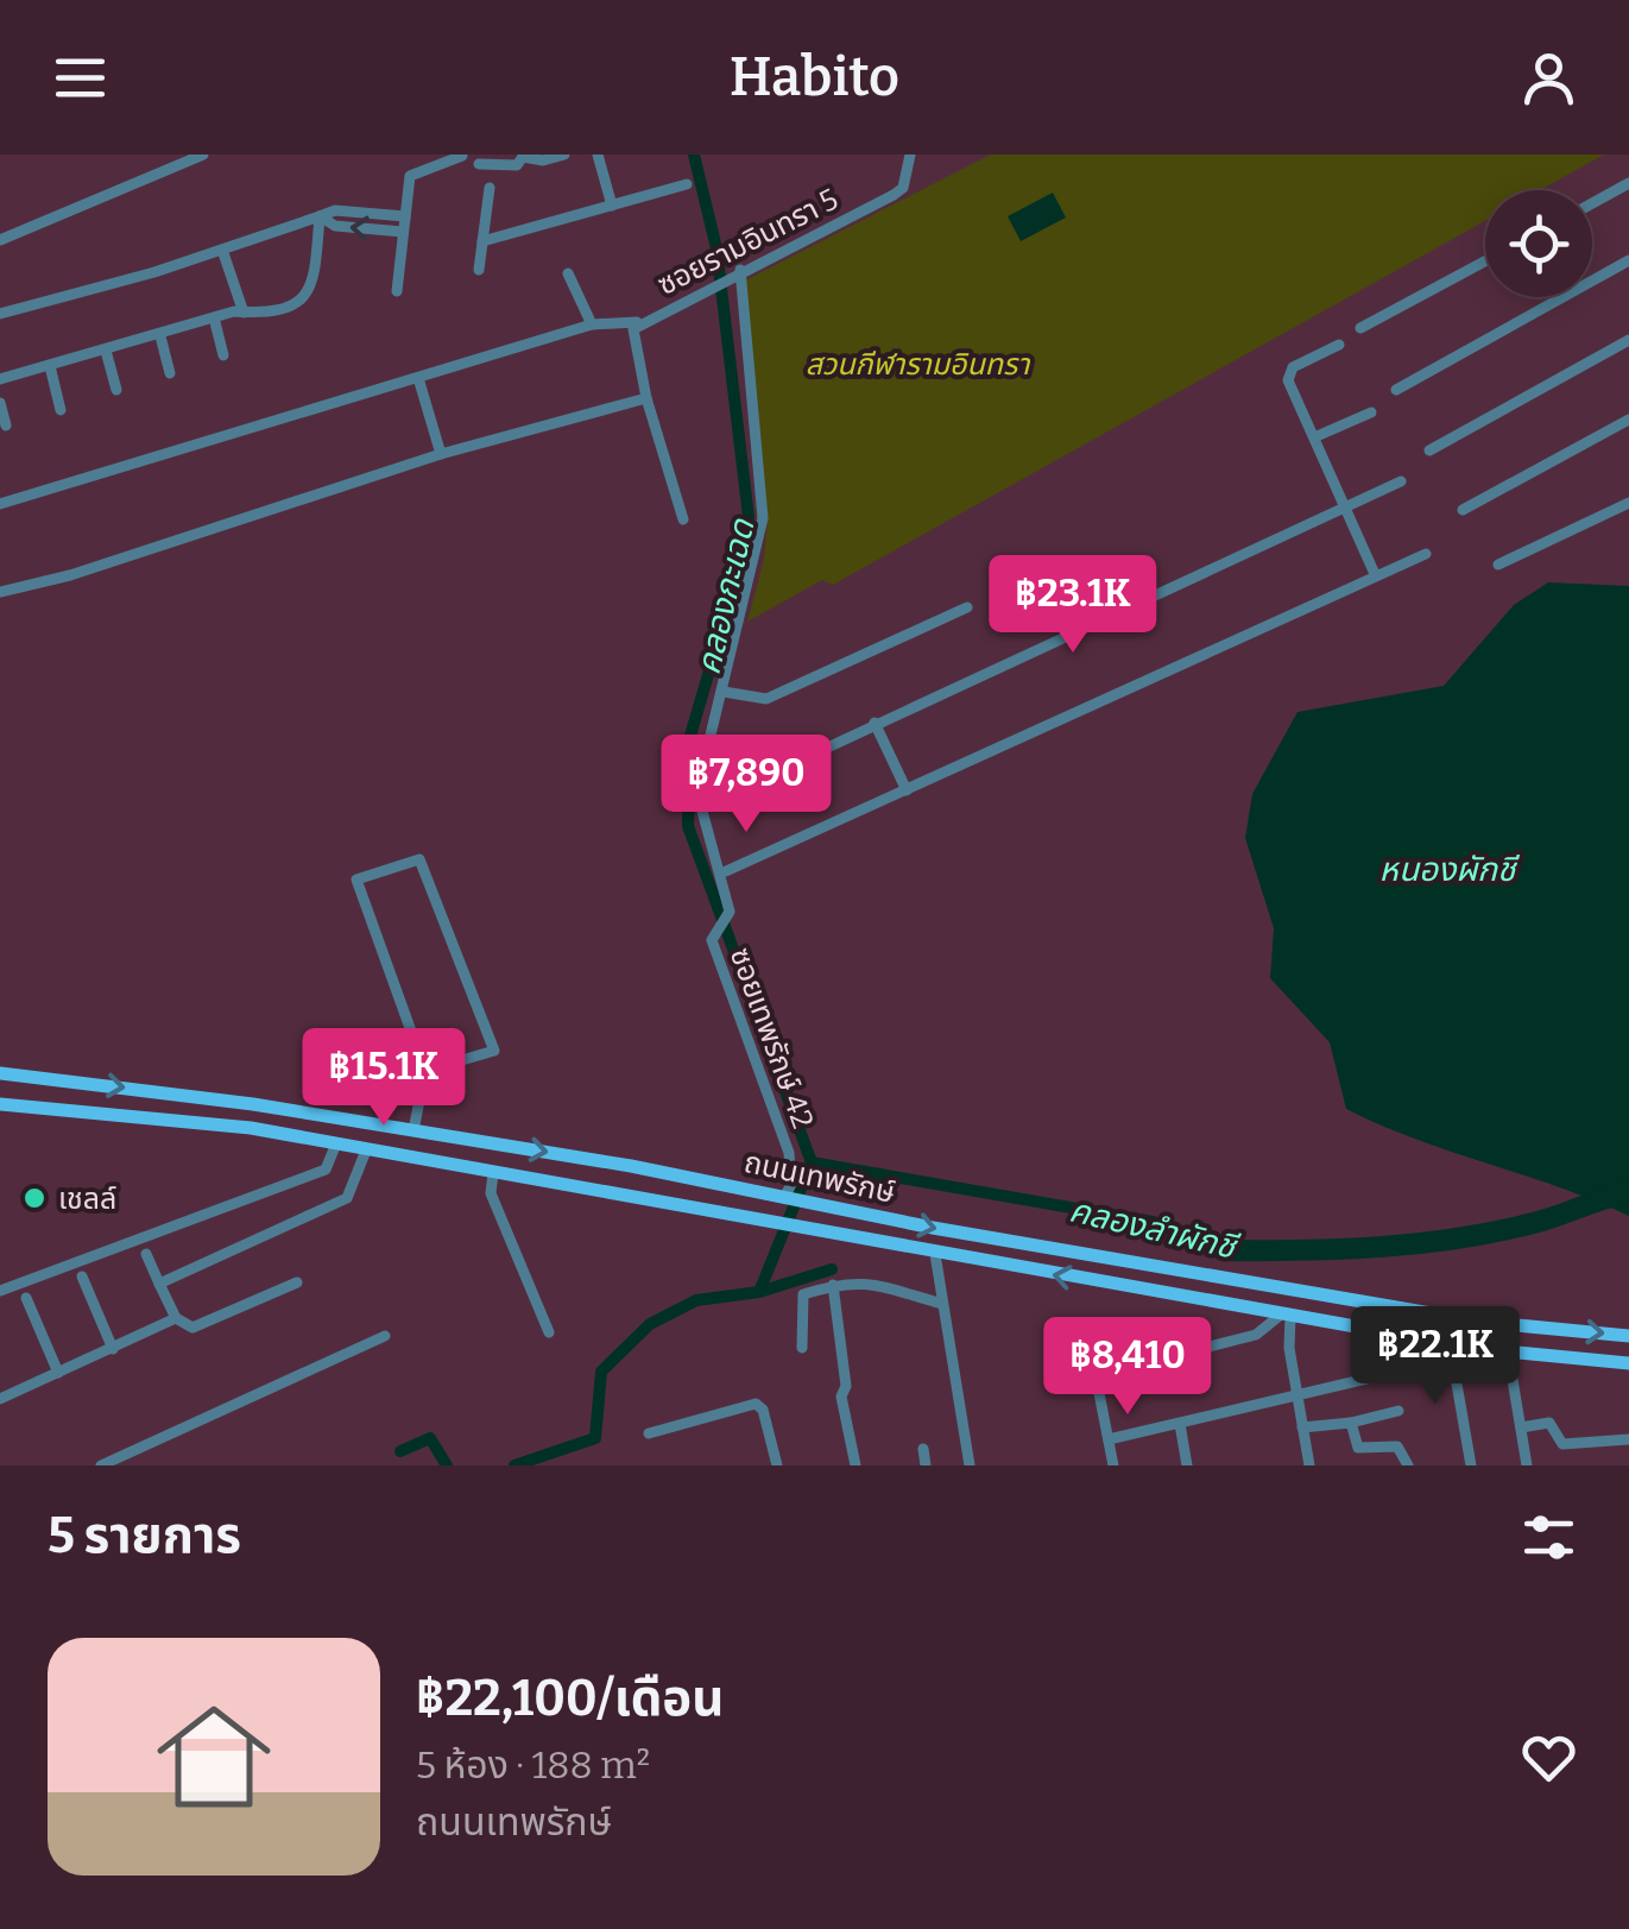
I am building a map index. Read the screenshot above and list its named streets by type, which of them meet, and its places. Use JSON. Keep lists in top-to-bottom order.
{
  "streets": {
    "main road": ["ถนนเทพรักษ์"],
    "street": ["ซอยรามอินทรา 5", "ซอยเทพรักษ์ 42"]
  },
  "crossings": [
    ["ซอยรามอินทรา 5", "ซอยเทพรักษ์ 42"],
    ["ซอยเทพรักษ์ 42", "ถนนเทพรักษ์"]
  ],
  "water": ["คลองกะเฉด", "หนองผักชี", "คลองลำผักชี"],
  "parks": ["สวนกีฬารามอินทรา"],
  "places": ["เชลล์"],
  "page": {
    "header": "Habito",
    "price": [
      "฿23.1K",
      "฿7,890",
      "฿15.1K",
      "฿22.1K",
      "฿8,410"
    ],
    "heading": "5 รายการ",
    "list": [
      {
        "name": "฿22,100/เดือน",
        "note": "5 ห้อง · 188 m² · ถนนเทพรักษ์"
      }
    ]
  }
}
